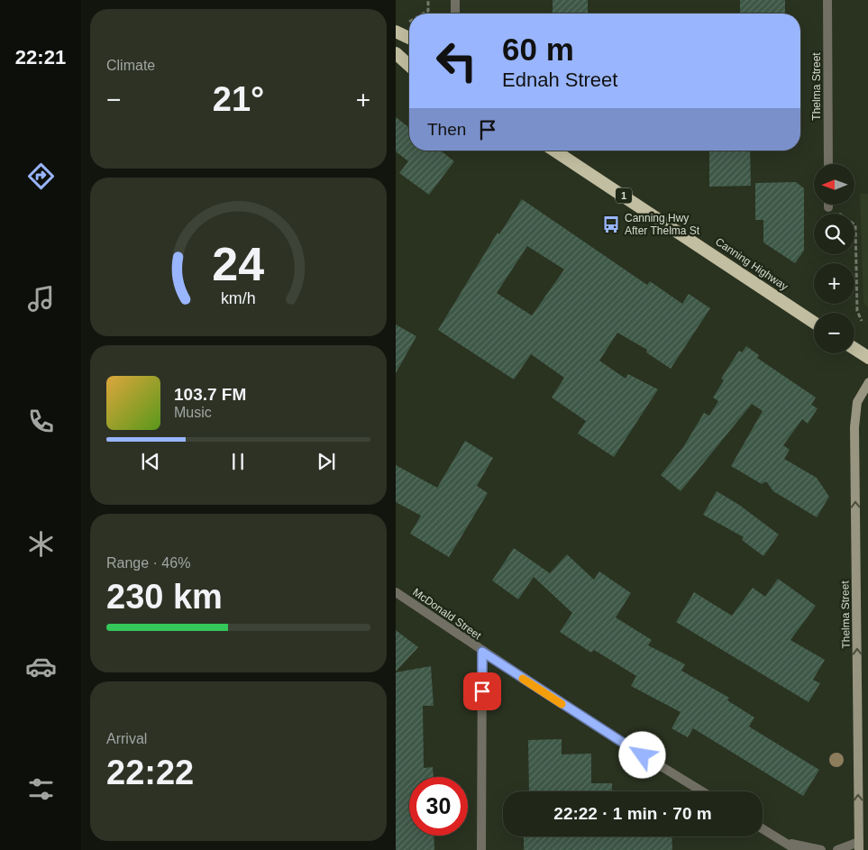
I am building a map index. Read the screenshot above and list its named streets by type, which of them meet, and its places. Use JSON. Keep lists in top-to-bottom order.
{
  "streets": {
    "highway": ["1", "Canning Highway"],
    "main road": ["Thelma Street"],
    "street": ["McDonald Street"]
  },
  "one_way": ["Thelma Street"],
  "places": {
    "bus stop": ["Canning Hwy After Thelma St"]
  },
  "north": "left",
  "page": {
    "tabs": "22:21",
    "tile": [
      "Climate",
      ["Range · 46%", "230 km"],
      ["Arrival", "22:22"]
    ],
    "turn": ["60 m", "Ednah Street"],
    "heat": ["−", "21°", "+"],
    "then": "Then",
    "map_buttons": ["+", "−"],
    "song": ["103.7 FM", "Music"],
    "limit": "30",
    "trip": "22:22 · 1 min · 70 m",
    "gauge": ["24", "km/h"]
  }
}
